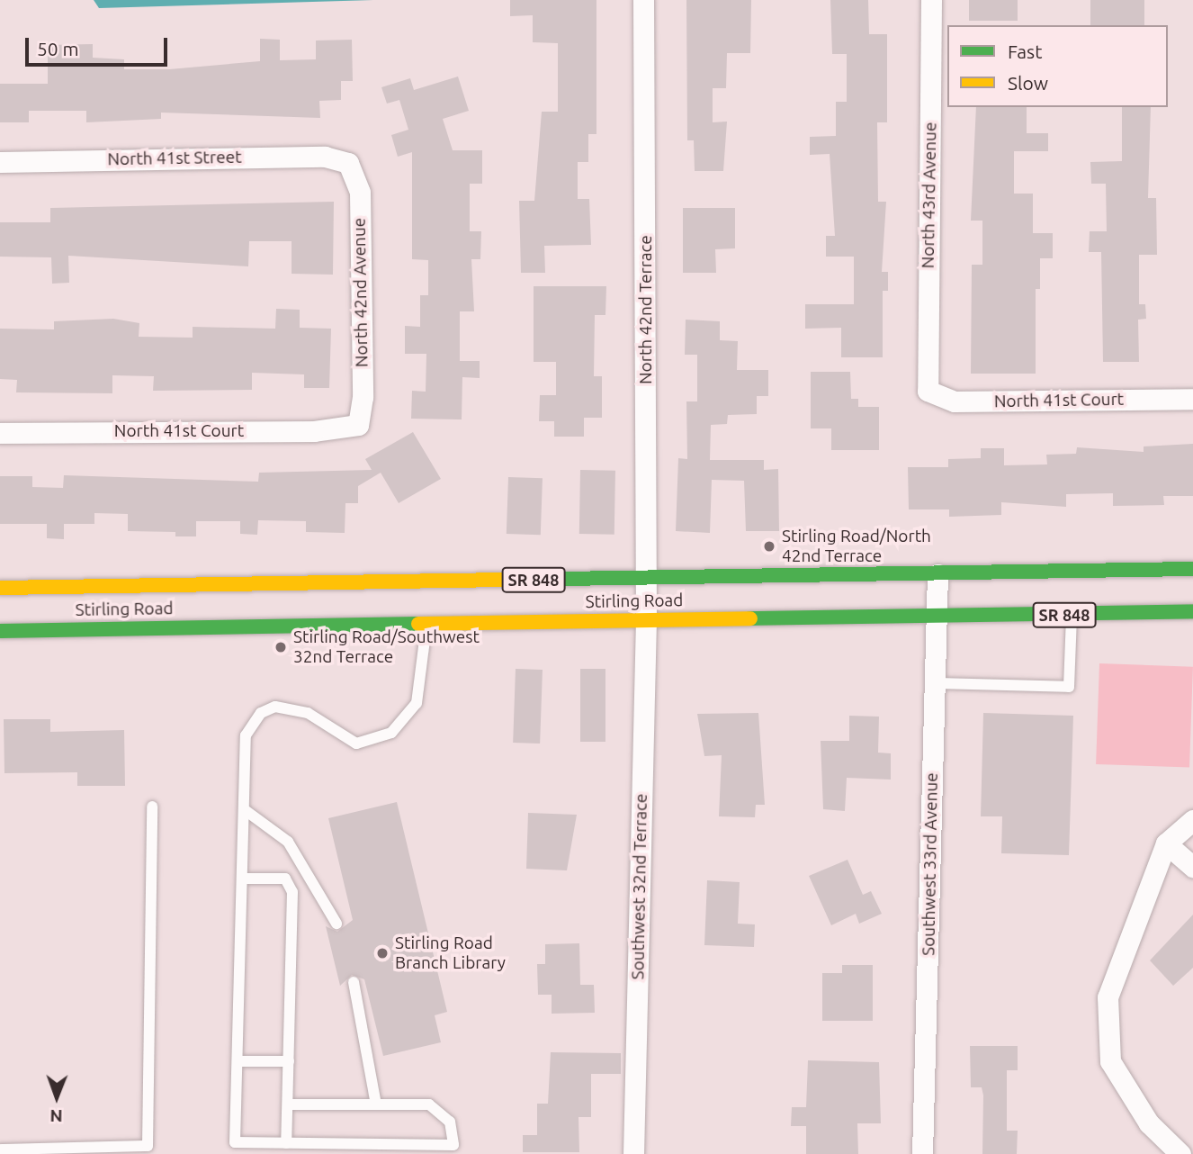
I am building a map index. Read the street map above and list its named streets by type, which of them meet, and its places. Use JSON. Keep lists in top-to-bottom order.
{
  "streets": {
    "main road": ["SR 848", "Stirling Road"],
    "street": [
      "North 41st Street",
      "North 43rd Avenue",
      "North 42nd Avenue",
      "North 42nd Terrace",
      "North 41st Court",
      "Southwest 33rd Avenue",
      "Southwest 32nd Terrace"
    ]
  },
  "crossings": [
    ["North 41st Street", "North 42nd Avenue"],
    ["North 43rd Avenue", "North 41st Court"],
    ["North 42nd Avenue", "North 41st Court"],
    ["North 42nd Terrace", "Stirling Road"],
    ["North 42nd Terrace", "Southwest 32nd Terrace"],
    ["Stirling Road", "Southwest 33rd Avenue"],
    ["Stirling Road", "Southwest 32nd Terrace"]
  ],
  "places": ["Stirling Road/North 42nd Terrace", "Stirling Road/Southwest 32nd Terrace", "Stirling Road Branch Library"],
  "legend": ["Fast", "Slow"],
  "scale_bar": "50 m",
  "north": "bottom"
}
